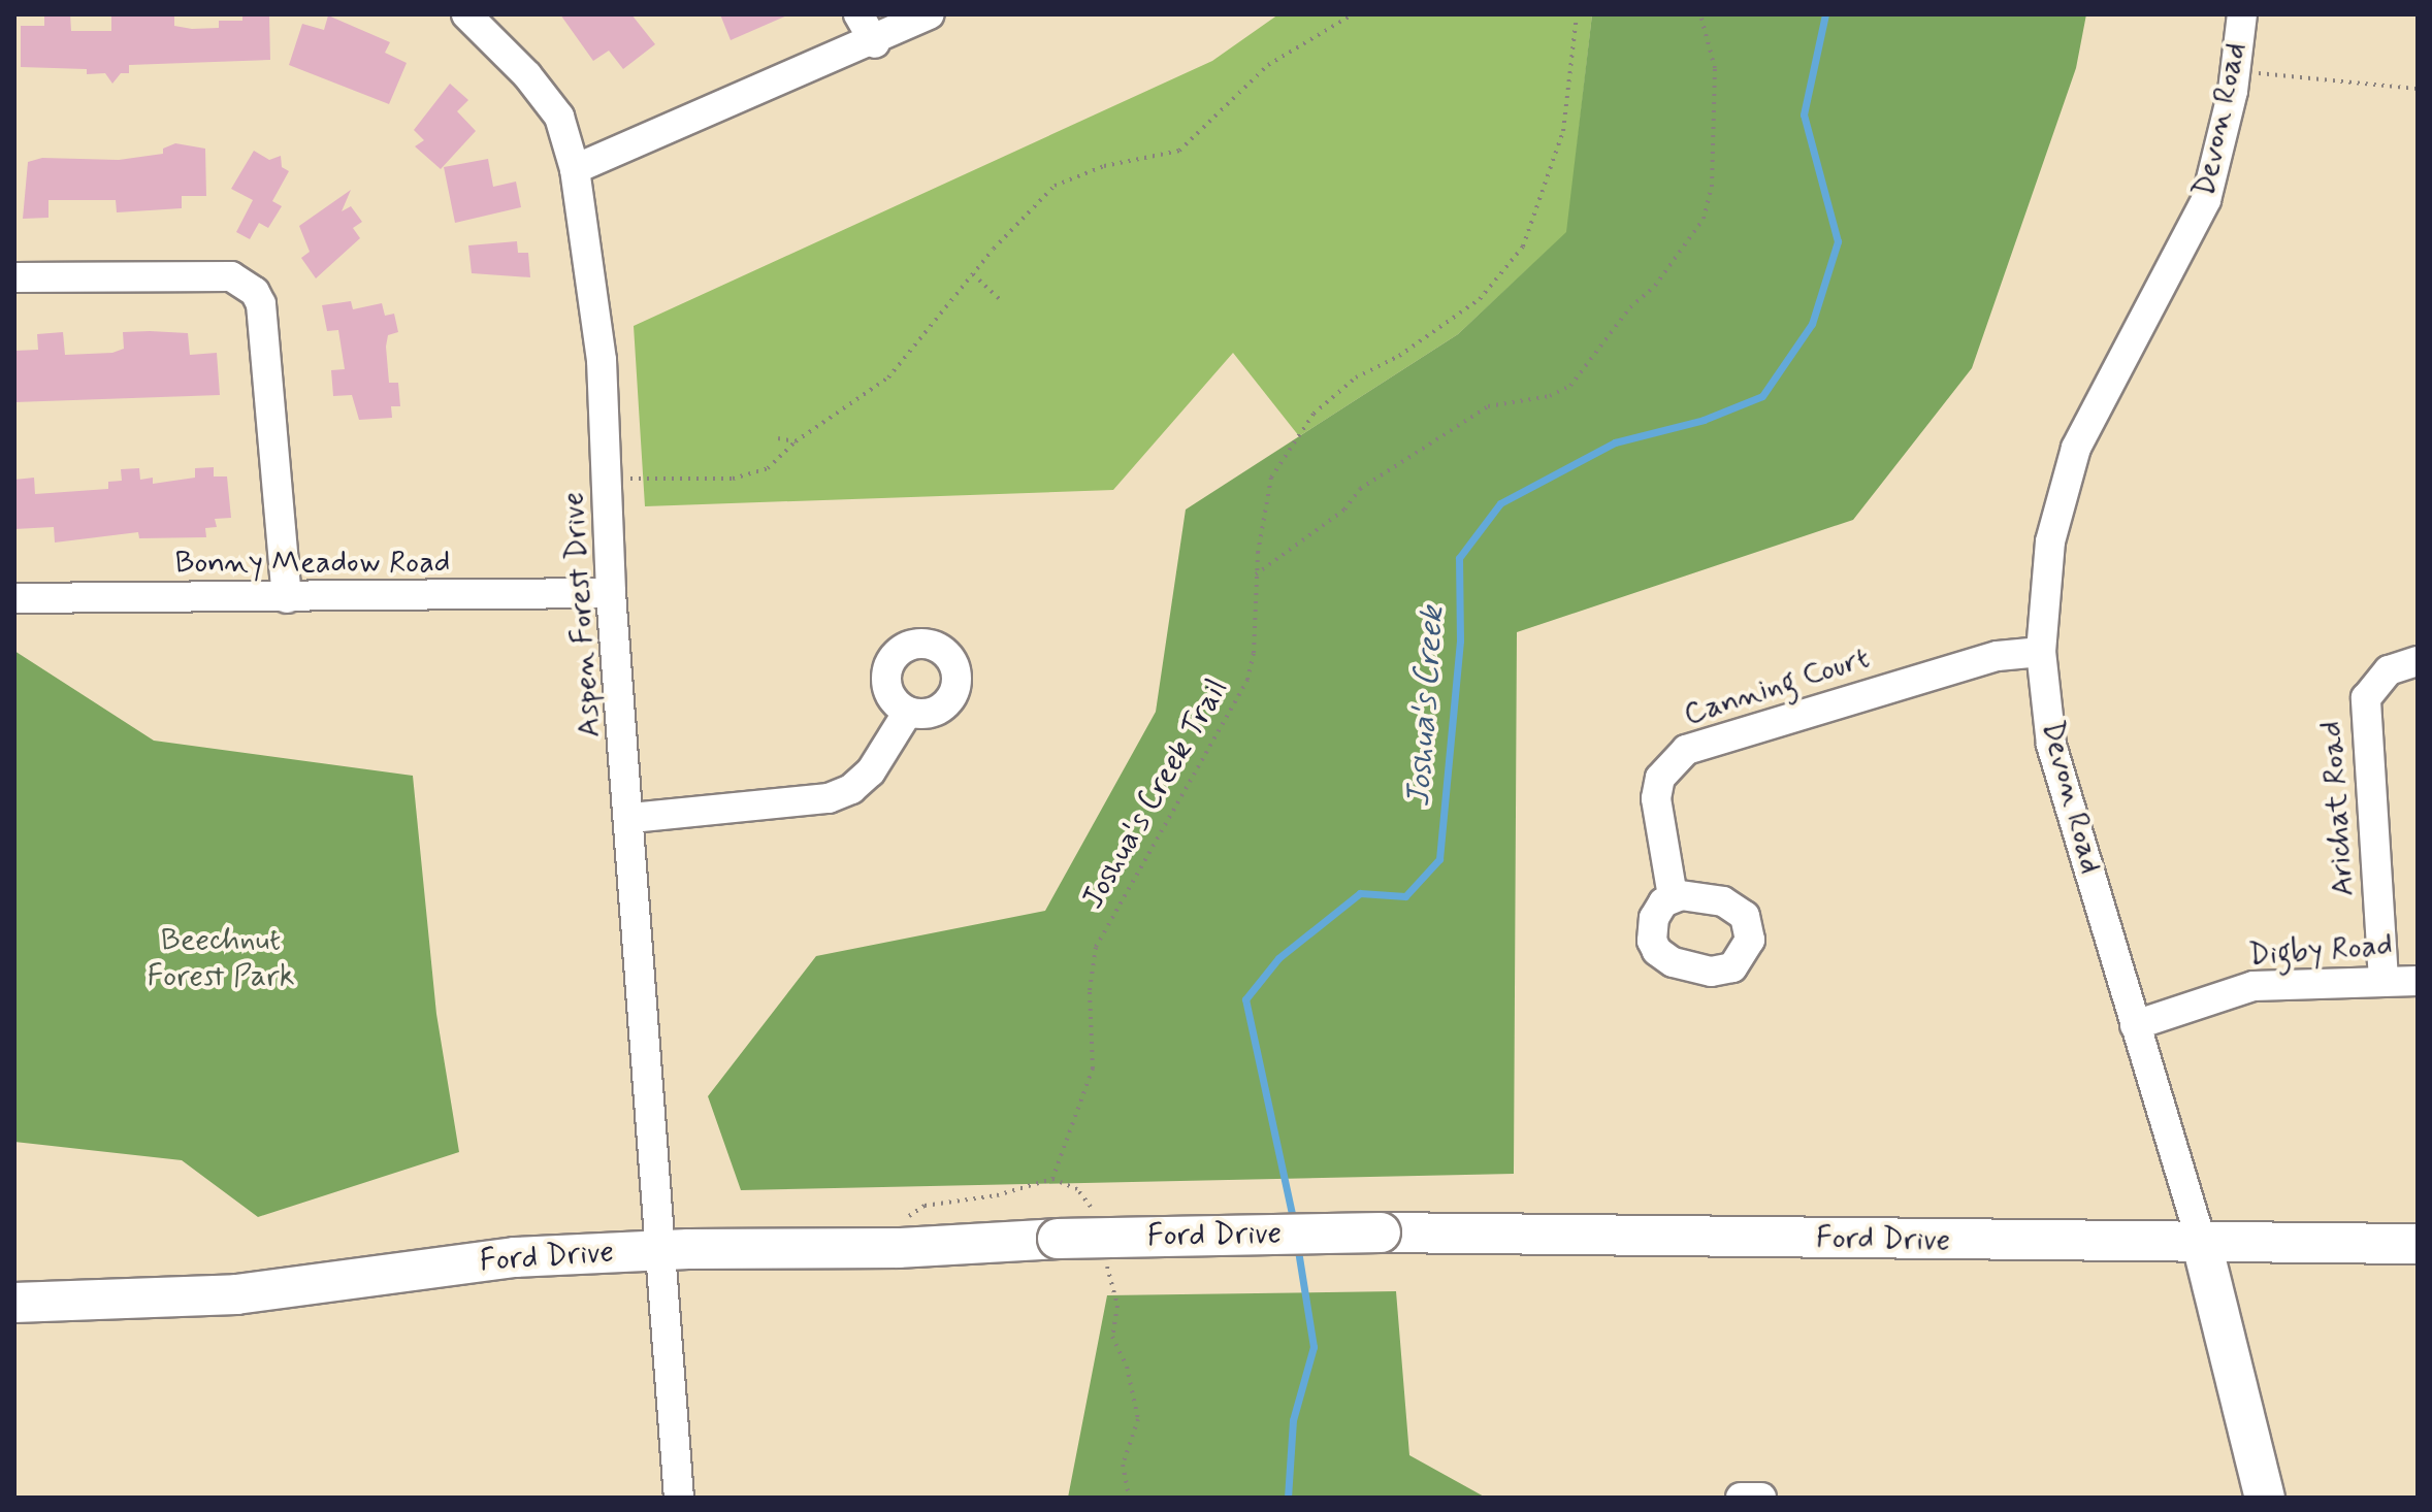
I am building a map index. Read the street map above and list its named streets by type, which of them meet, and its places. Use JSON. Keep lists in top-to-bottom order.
{
  "streets": {
    "main road": ["Devon Road", "Ford Drive"],
    "street": [
      "Bonny Meadow Road",
      "Aspen Forest Drive",
      "Canning Court",
      "Arichat Road",
      "Digby Road"
    ],
    "path": ["Joshua's Creek Trail"]
  },
  "crossings": [
    ["Devon Road", "Canning Court"],
    ["Devon Road", "Digby Road"],
    ["Devon Road", "Ford Drive"],
    ["Bonny Meadow Road", "Aspen Forest Drive"],
    ["Aspen Forest Drive", "Ford Drive"],
    ["Arichat Road", "Digby Road"]
  ],
  "water": ["Joshua's Creek"],
  "parks": ["Beechnut Forest Park"]
}
